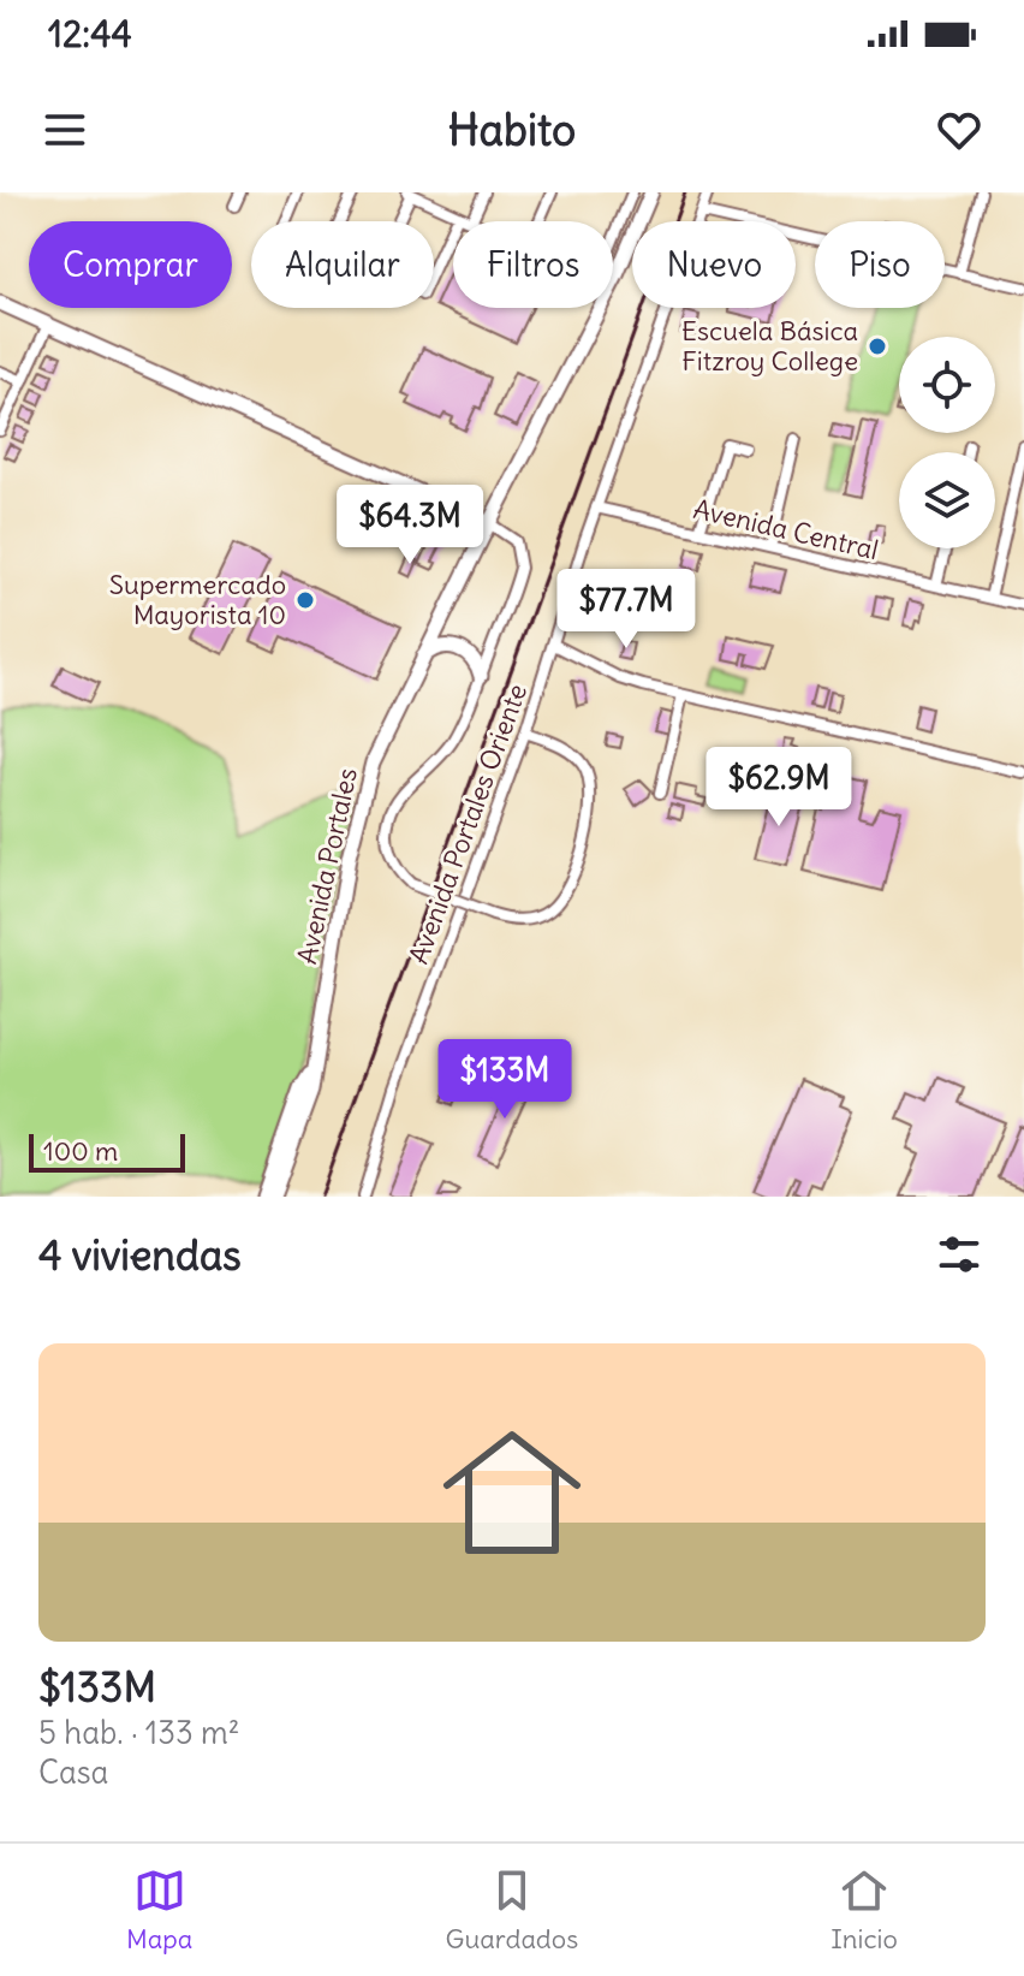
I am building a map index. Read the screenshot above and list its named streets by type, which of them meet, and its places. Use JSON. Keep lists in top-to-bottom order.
{
  "streets": {
    "main road": ["Avenida Portales"],
    "street": ["Avenida Central", "Avenida Portales Oriente"]
  },
  "crossings": [
    ["Avenida Central", "Avenida Portales Oriente"],
    ["Avenida Portales Oriente", "Avenida Portales"]
  ],
  "places": ["Escuela Básica Fitzroy College", "Supermercado Mayorista 10"],
  "scale_bar": "100 m",
  "page": {
    "status": "12:44",
    "header": "Habito",
    "chip": [
      "Comprar",
      "Alquilar",
      "Filtros",
      "Nuevo",
      "Piso"
    ],
    "price": [
      "$64.3M",
      "$77.7M",
      "$62.9M",
      "$133M"
    ],
    "scale": "100 m",
    "heading": "4 viviendas",
    "list": [
      {
        "name": "$133M",
        "note": "5 hab. · 133 m² · Casa"
      }
    ],
    "tabs": ["Mapa", "Guardados", "Inicio"]
  }
}
